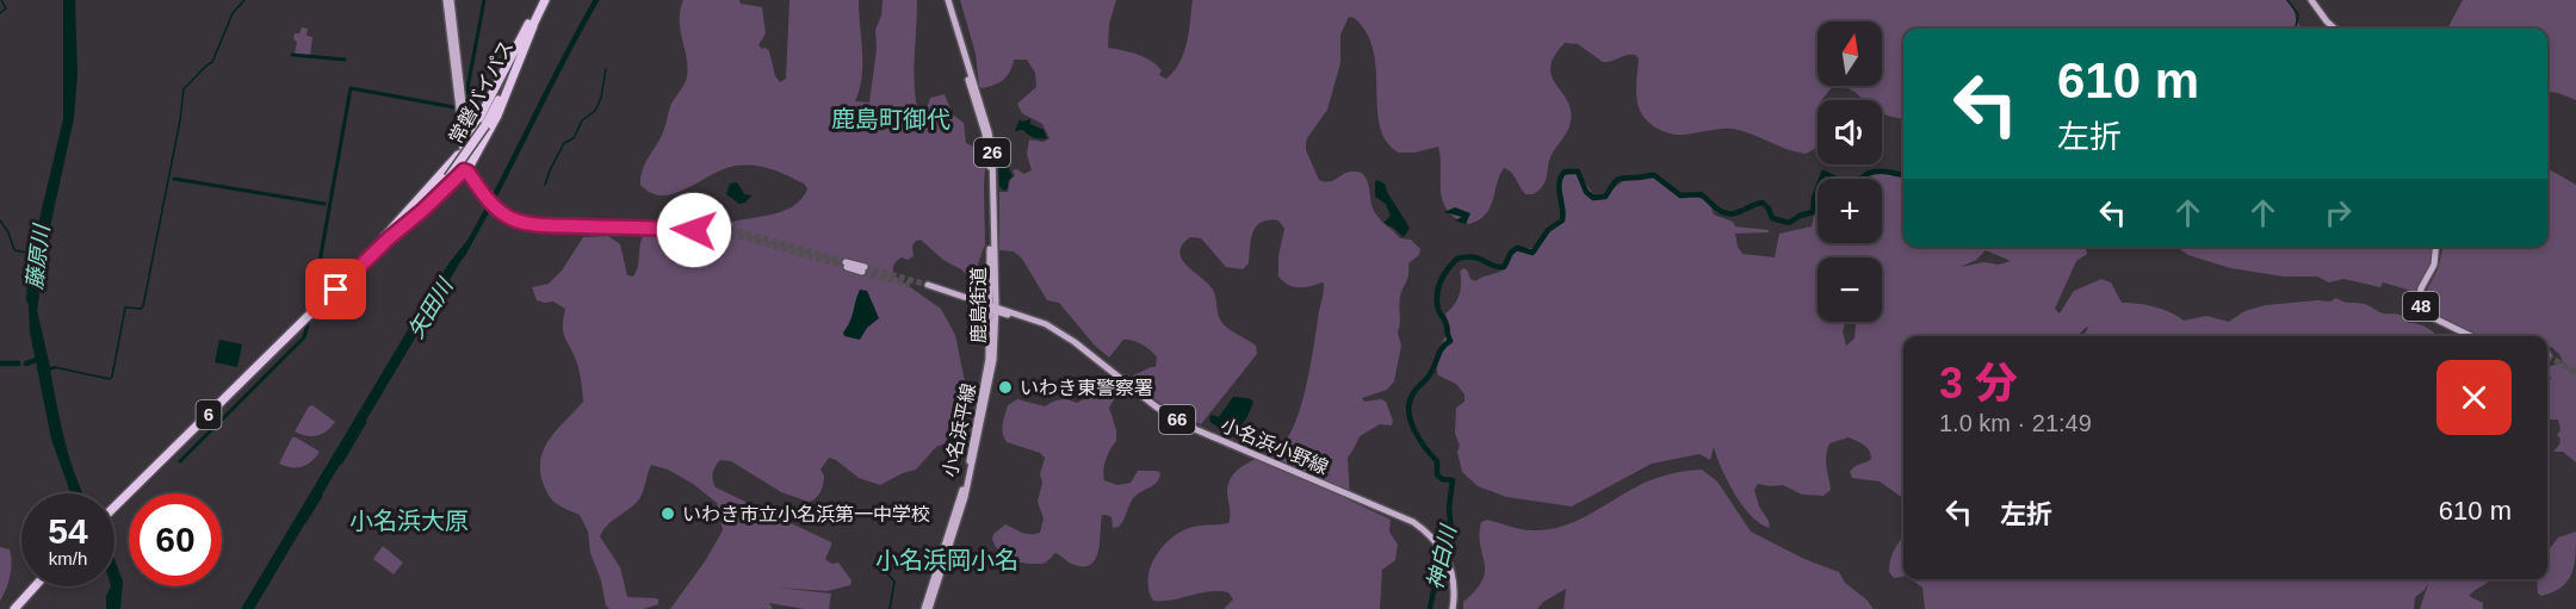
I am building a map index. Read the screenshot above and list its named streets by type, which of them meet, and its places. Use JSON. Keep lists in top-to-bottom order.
{
  "streets": {
    "highway": ["常磐バイパス", "6"],
    "main road": [
      "26",
      "鹿島街道",
      "48",
      "66",
      "小名浜平線",
      "小名浜小野線"
    ]
  },
  "crossings": [
    ["常磐バイパス", "6"],
    ["鹿島街道", "小名浜平線"],
    ["鹿島街道", "小名浜小野線"],
    ["小名浜平線", "小名浜小野線"]
  ],
  "districts": ["鹿島町御代", "小名浜大原", "小名浜岡小名"],
  "water": ["藤原川", "矢田川", "神白川"],
  "places": ["いわき東警察署", "いわき市立小名浜第一中学校"],
  "north": "top",
  "page": {
    "map_buttons": ["+", "−"],
    "turn": ["610 m", "左折"],
    "heading": ["3 分", "1.0 km · 21:49"],
    "list": [
      {
        "name": "左折",
        "value": "610 m"
      }
    ],
    "speed": "54 km/h",
    "limit": "60"
  }
}
